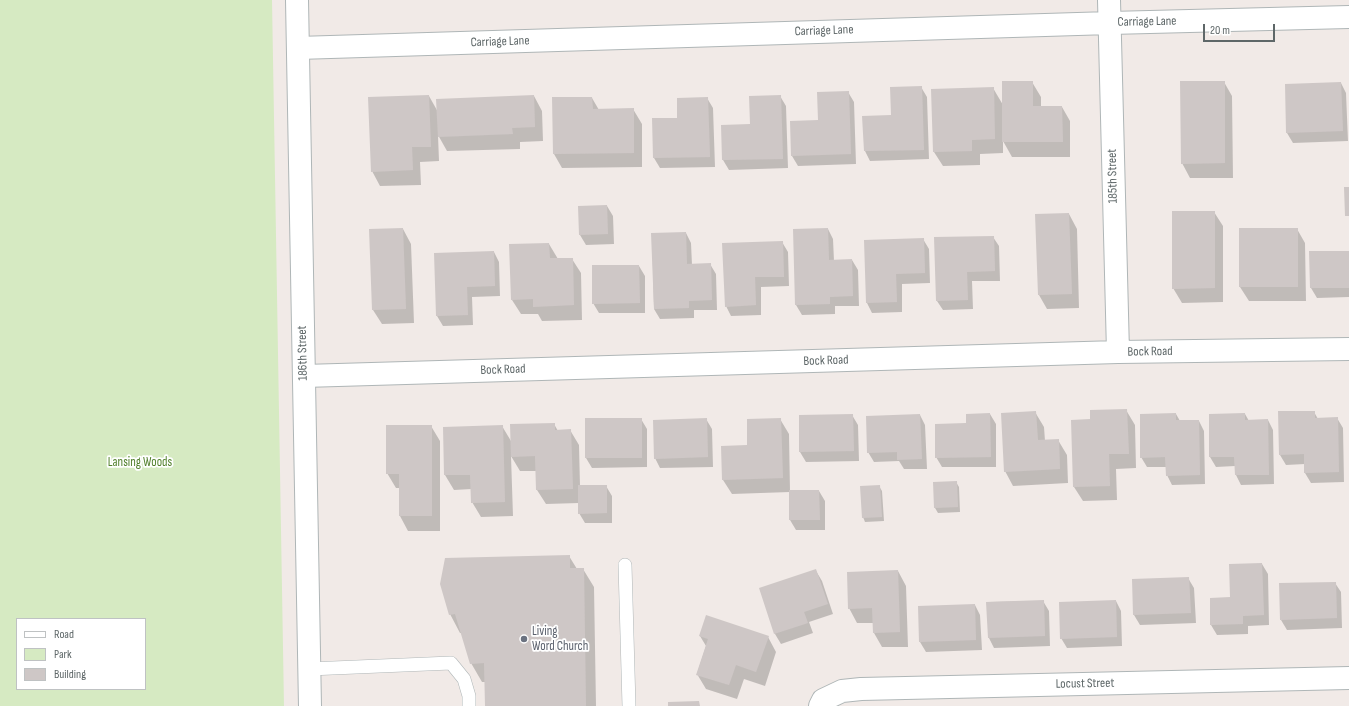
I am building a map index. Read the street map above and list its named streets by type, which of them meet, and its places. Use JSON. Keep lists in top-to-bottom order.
{
  "streets": {
    "street": [
      "Carriage Lane",
      "185th Street",
      "Bock Road",
      "186th Street",
      "Locust Street"
    ]
  },
  "crossings": [
    ["Carriage Lane", "185th Street"],
    ["Carriage Lane", "186th Street"],
    ["185th Street", "Bock Road"],
    ["Bock Road", "186th Street"]
  ],
  "parks": ["Lansing Woods"],
  "places": ["Living Word Church"],
  "legend": ["Road", "Park", "Building"],
  "scale_bar": "20 m"
}
